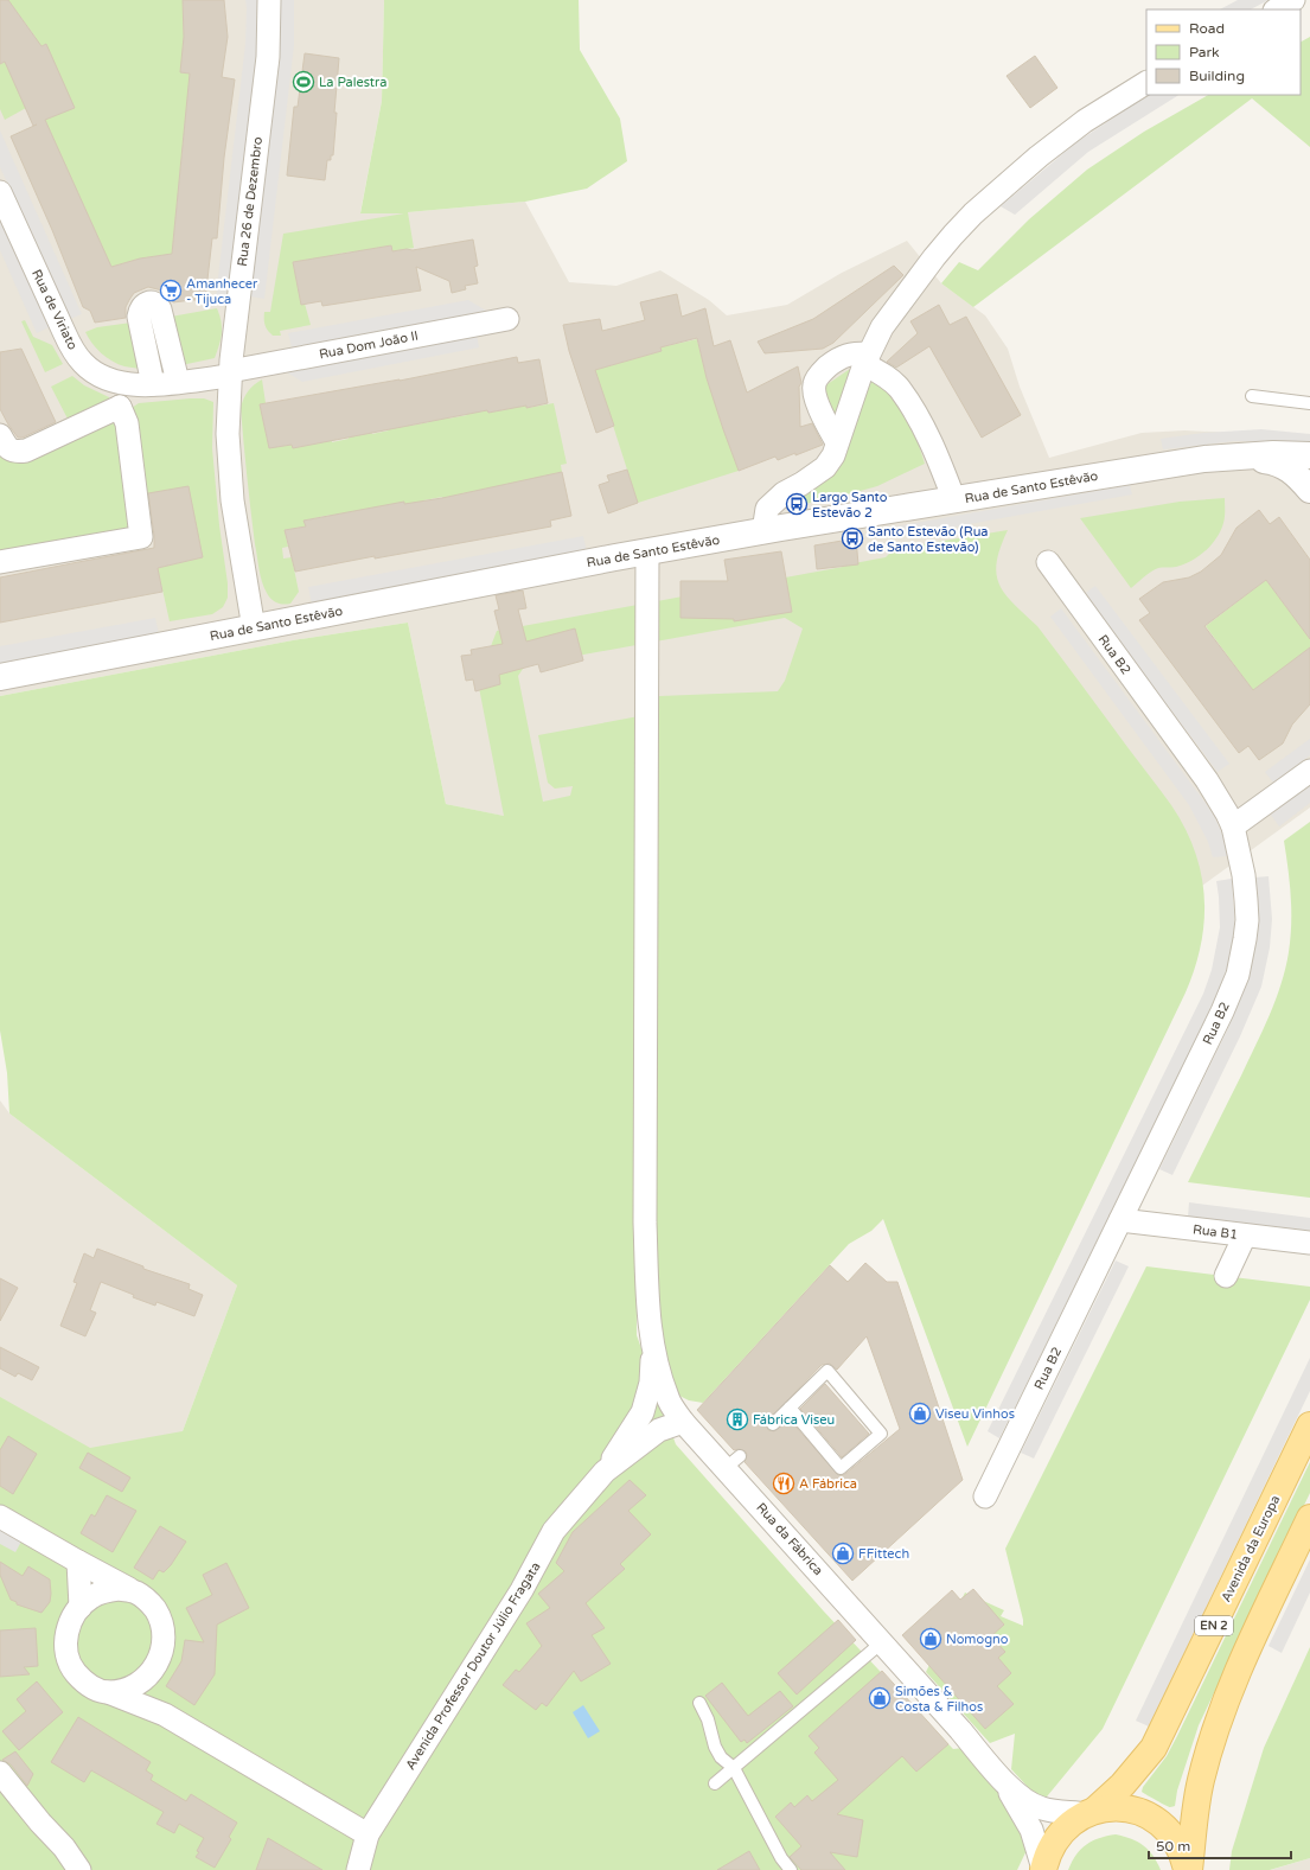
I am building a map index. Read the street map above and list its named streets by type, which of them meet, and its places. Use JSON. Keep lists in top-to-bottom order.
{
  "streets": {
    "main road": ["Avenida da Europa", "EN 2"],
    "street": [
      "Rua 26 de Dezembro",
      "Rua de Viriato",
      "Rua Dom João II",
      "Rua de Santo Estêvão",
      "Rua B2",
      "Rua B1",
      "Rua da Fábrica",
      "Avenida Professor Doutor Júlio Fragata"
    ]
  },
  "crossings": [
    ["Rua 26 de Dezembro", "Rua de Viriato"],
    ["Rua 26 de Dezembro", "Rua Dom João II"],
    ["Rua 26 de Dezembro", "Rua de Santo Estêvão"],
    ["Rua de Viriato", "Rua Dom João II"],
    ["Rua de Santo Estêvão", "Rua da Fábrica"],
    ["Rua B2", "Rua B1"],
    ["Rua da Fábrica", "Avenida Professor Doutor Júlio Fragata"],
    ["Avenida da Europa", "EN 2"]
  ],
  "places": {
    "sports": ["La Palestra"],
    "supermarket": ["Amanhecer - Tijuca"],
    "bus stop": ["Largo Santo Estevão 2", "Santo Estevão (Rua de Santo Estevão)"],
    "shop": [
      "Viseu Vinhos",
      "FFittech",
      "Nomogno",
      "Simões & Costa & Filhos"
    ],
    "building": ["Fábrica Viseu"],
    "restaurant": ["A Fábrica"]
  },
  "legend": ["Road", "Park", "Building"],
  "scale_bar": "50 m"
}
